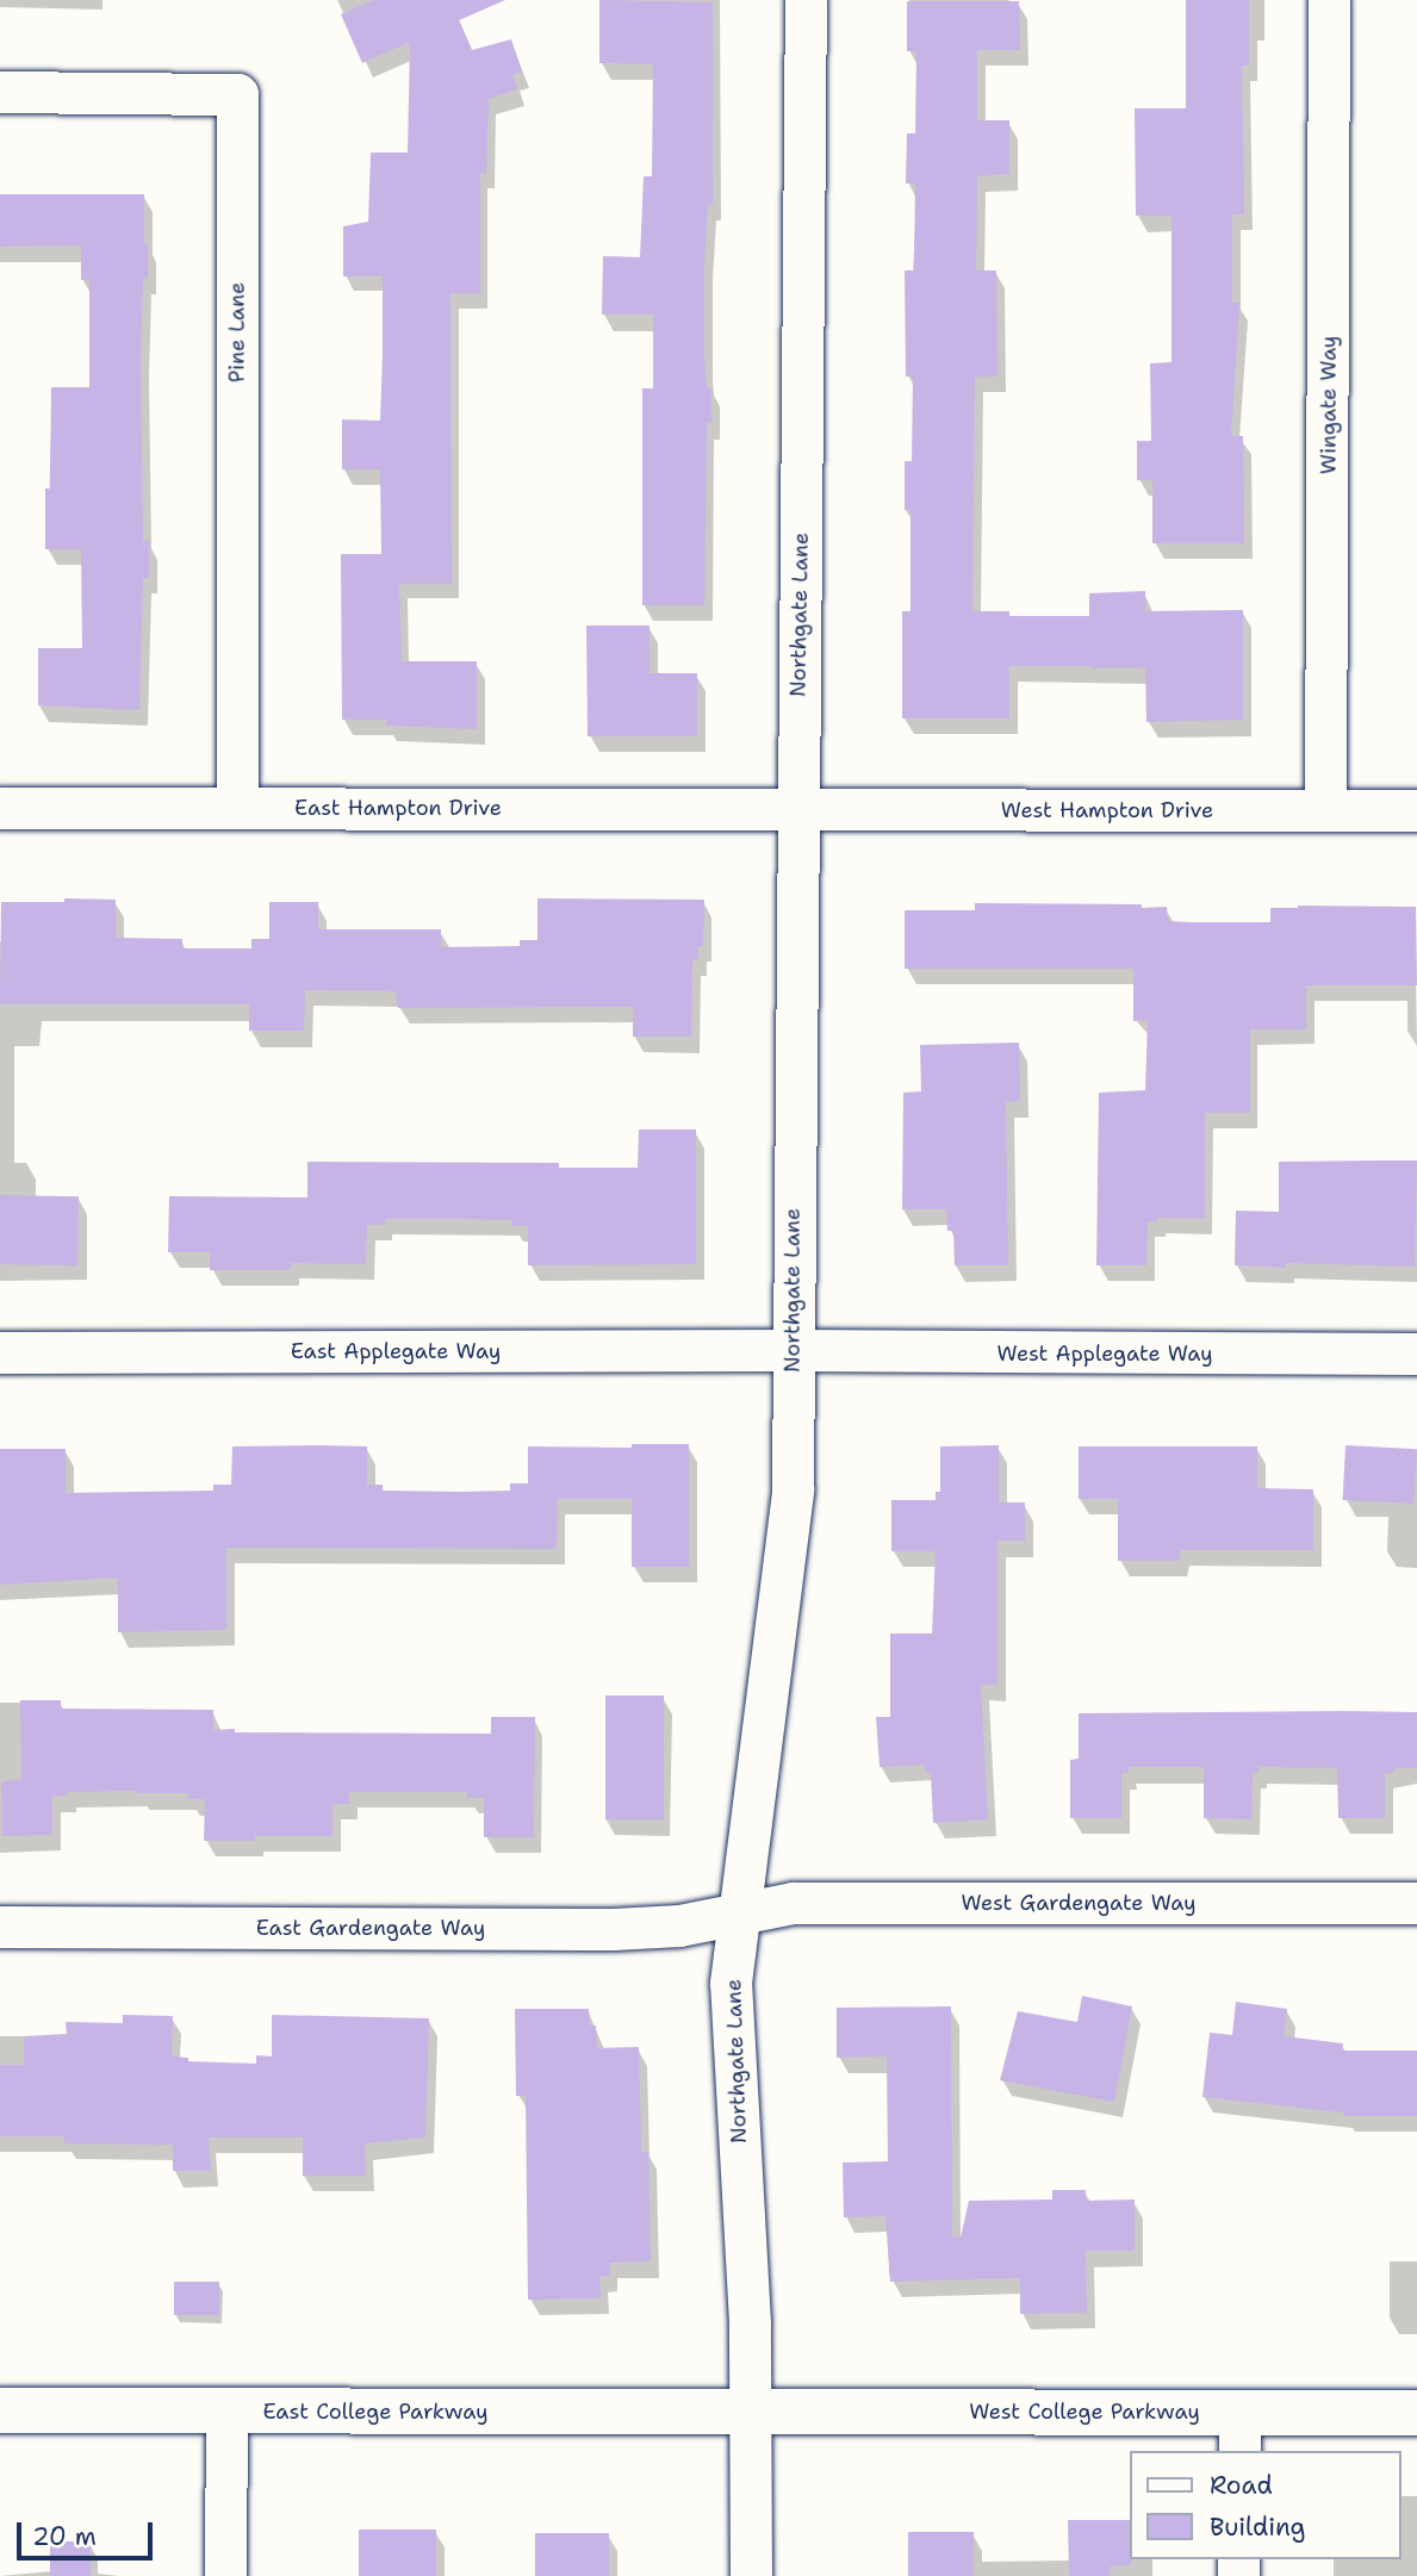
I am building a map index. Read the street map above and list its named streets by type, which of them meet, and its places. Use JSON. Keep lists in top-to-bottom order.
{
  "streets": {
    "main road": ["East College Parkway", "West College Parkway"],
    "street": [
      "Pine Lane",
      "Wingate Way",
      "Northgate Lane",
      "East Hampton Drive",
      "West Hampton Drive",
      "East Applegate Way",
      "West Applegate Way",
      "West Gardengate Way",
      "East Gardengate Way"
    ]
  },
  "crossings": [
    ["Pine Lane", "East Hampton Drive"],
    ["Wingate Way", "West Hampton Drive"],
    ["Northgate Lane", "East Hampton Drive"],
    ["Northgate Lane", "West Hampton Drive"],
    ["Northgate Lane", "East Applegate Way"],
    ["Northgate Lane", "West Applegate Way"],
    ["Northgate Lane", "West Gardengate Way"],
    ["Northgate Lane", "East Gardengate Way"],
    ["Northgate Lane", "East College Parkway"],
    ["Northgate Lane", "West College Parkway"],
    ["East Hampton Drive", "West Hampton Drive"],
    ["East Applegate Way", "West Applegate Way"],
    ["West Gardengate Way", "East Gardengate Way"],
    ["East College Parkway", "West College Parkway"]
  ],
  "legend": ["Road", "Building"],
  "scale_bar": "20 m"
}
